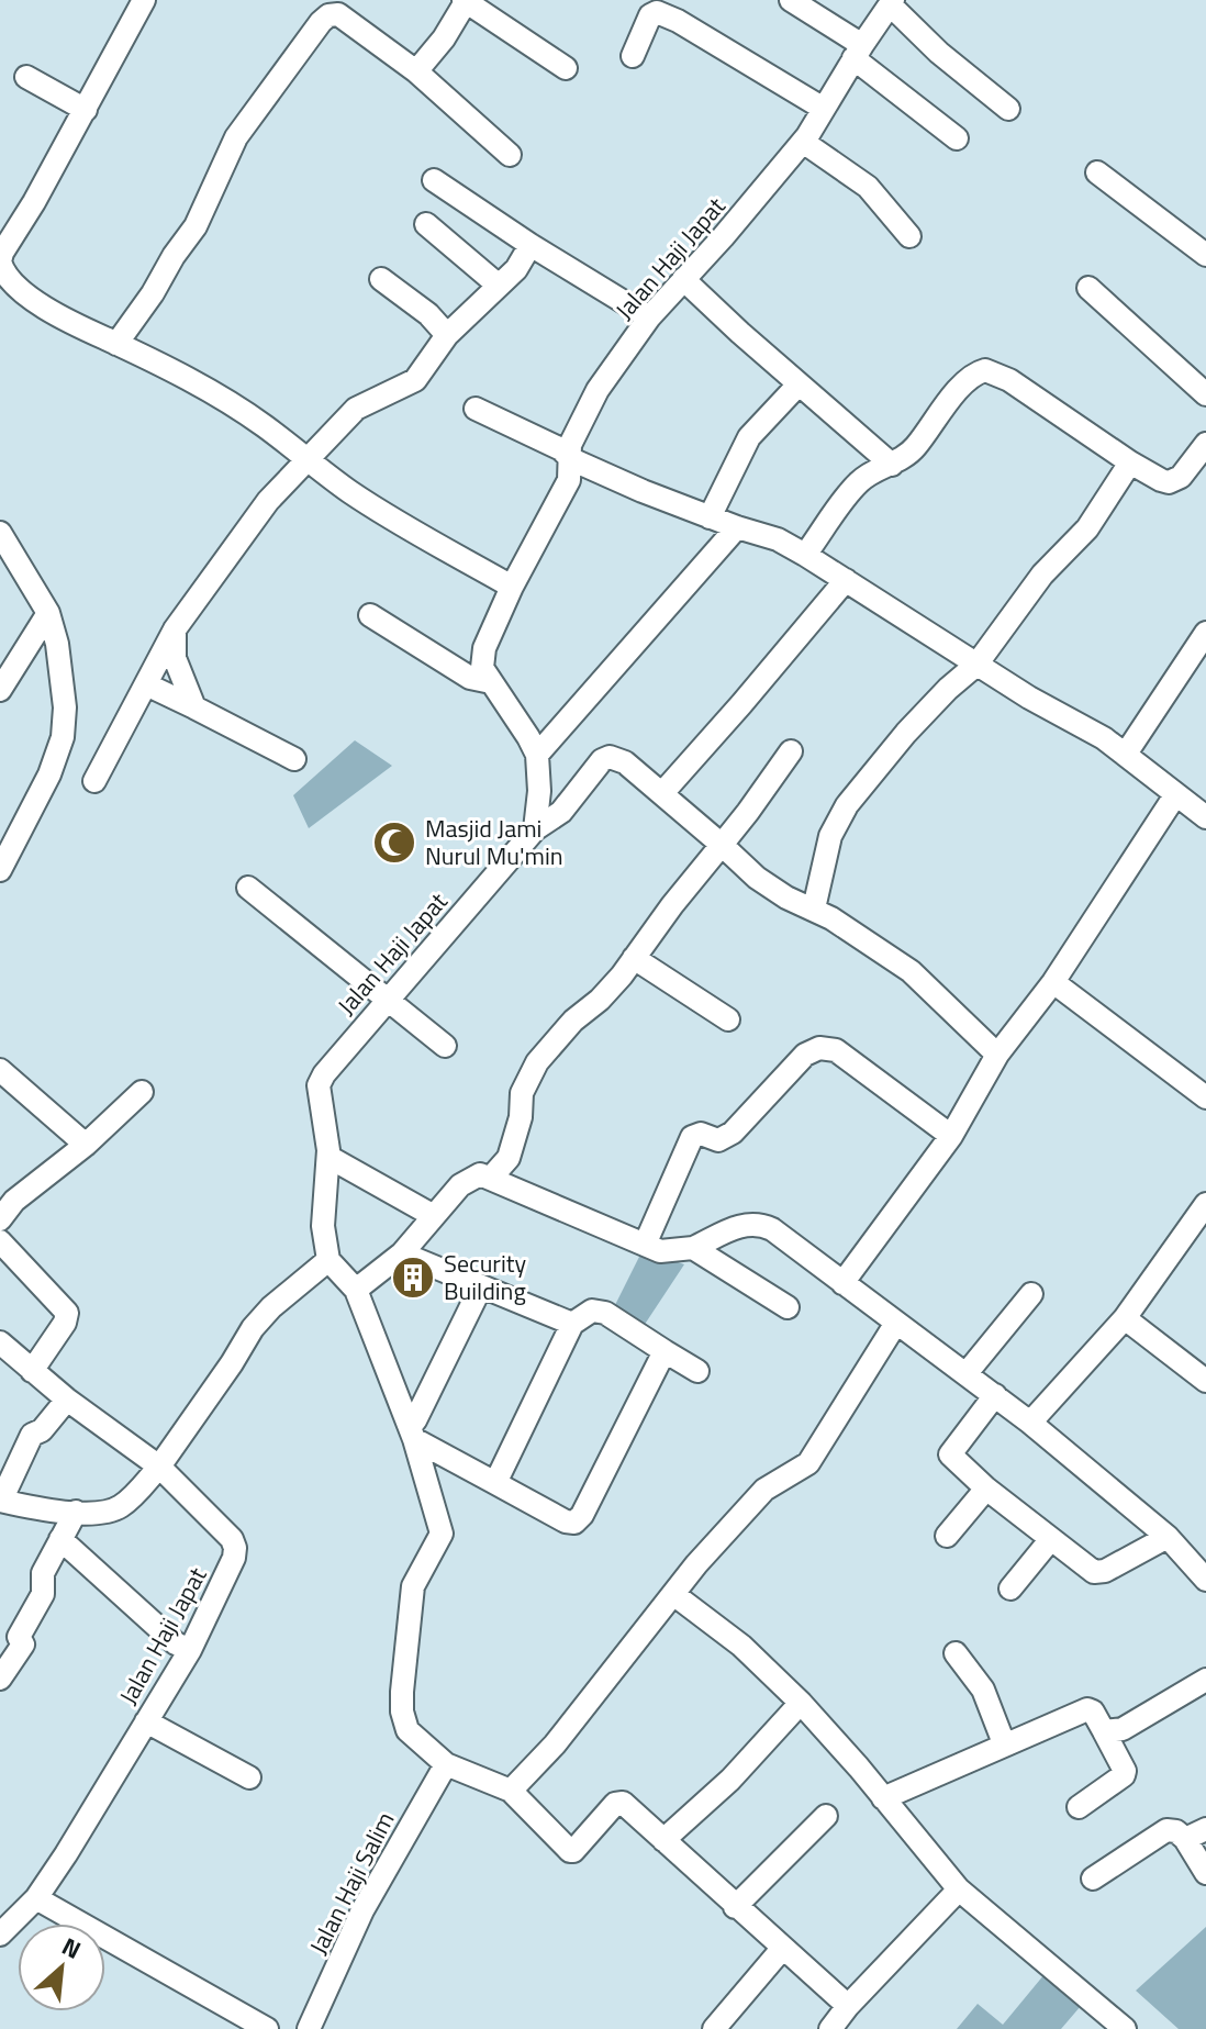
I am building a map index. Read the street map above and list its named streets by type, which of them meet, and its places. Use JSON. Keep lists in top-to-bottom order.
{
  "streets": {
    "street": ["Jalan Haji Japat", "Jalan Haji Salim"]
  },
  "places": {
    "mosque": ["Masjid Jami Nurul Mu'min"],
    "building": ["Security Building"]
  },
  "north": "top right"
}
